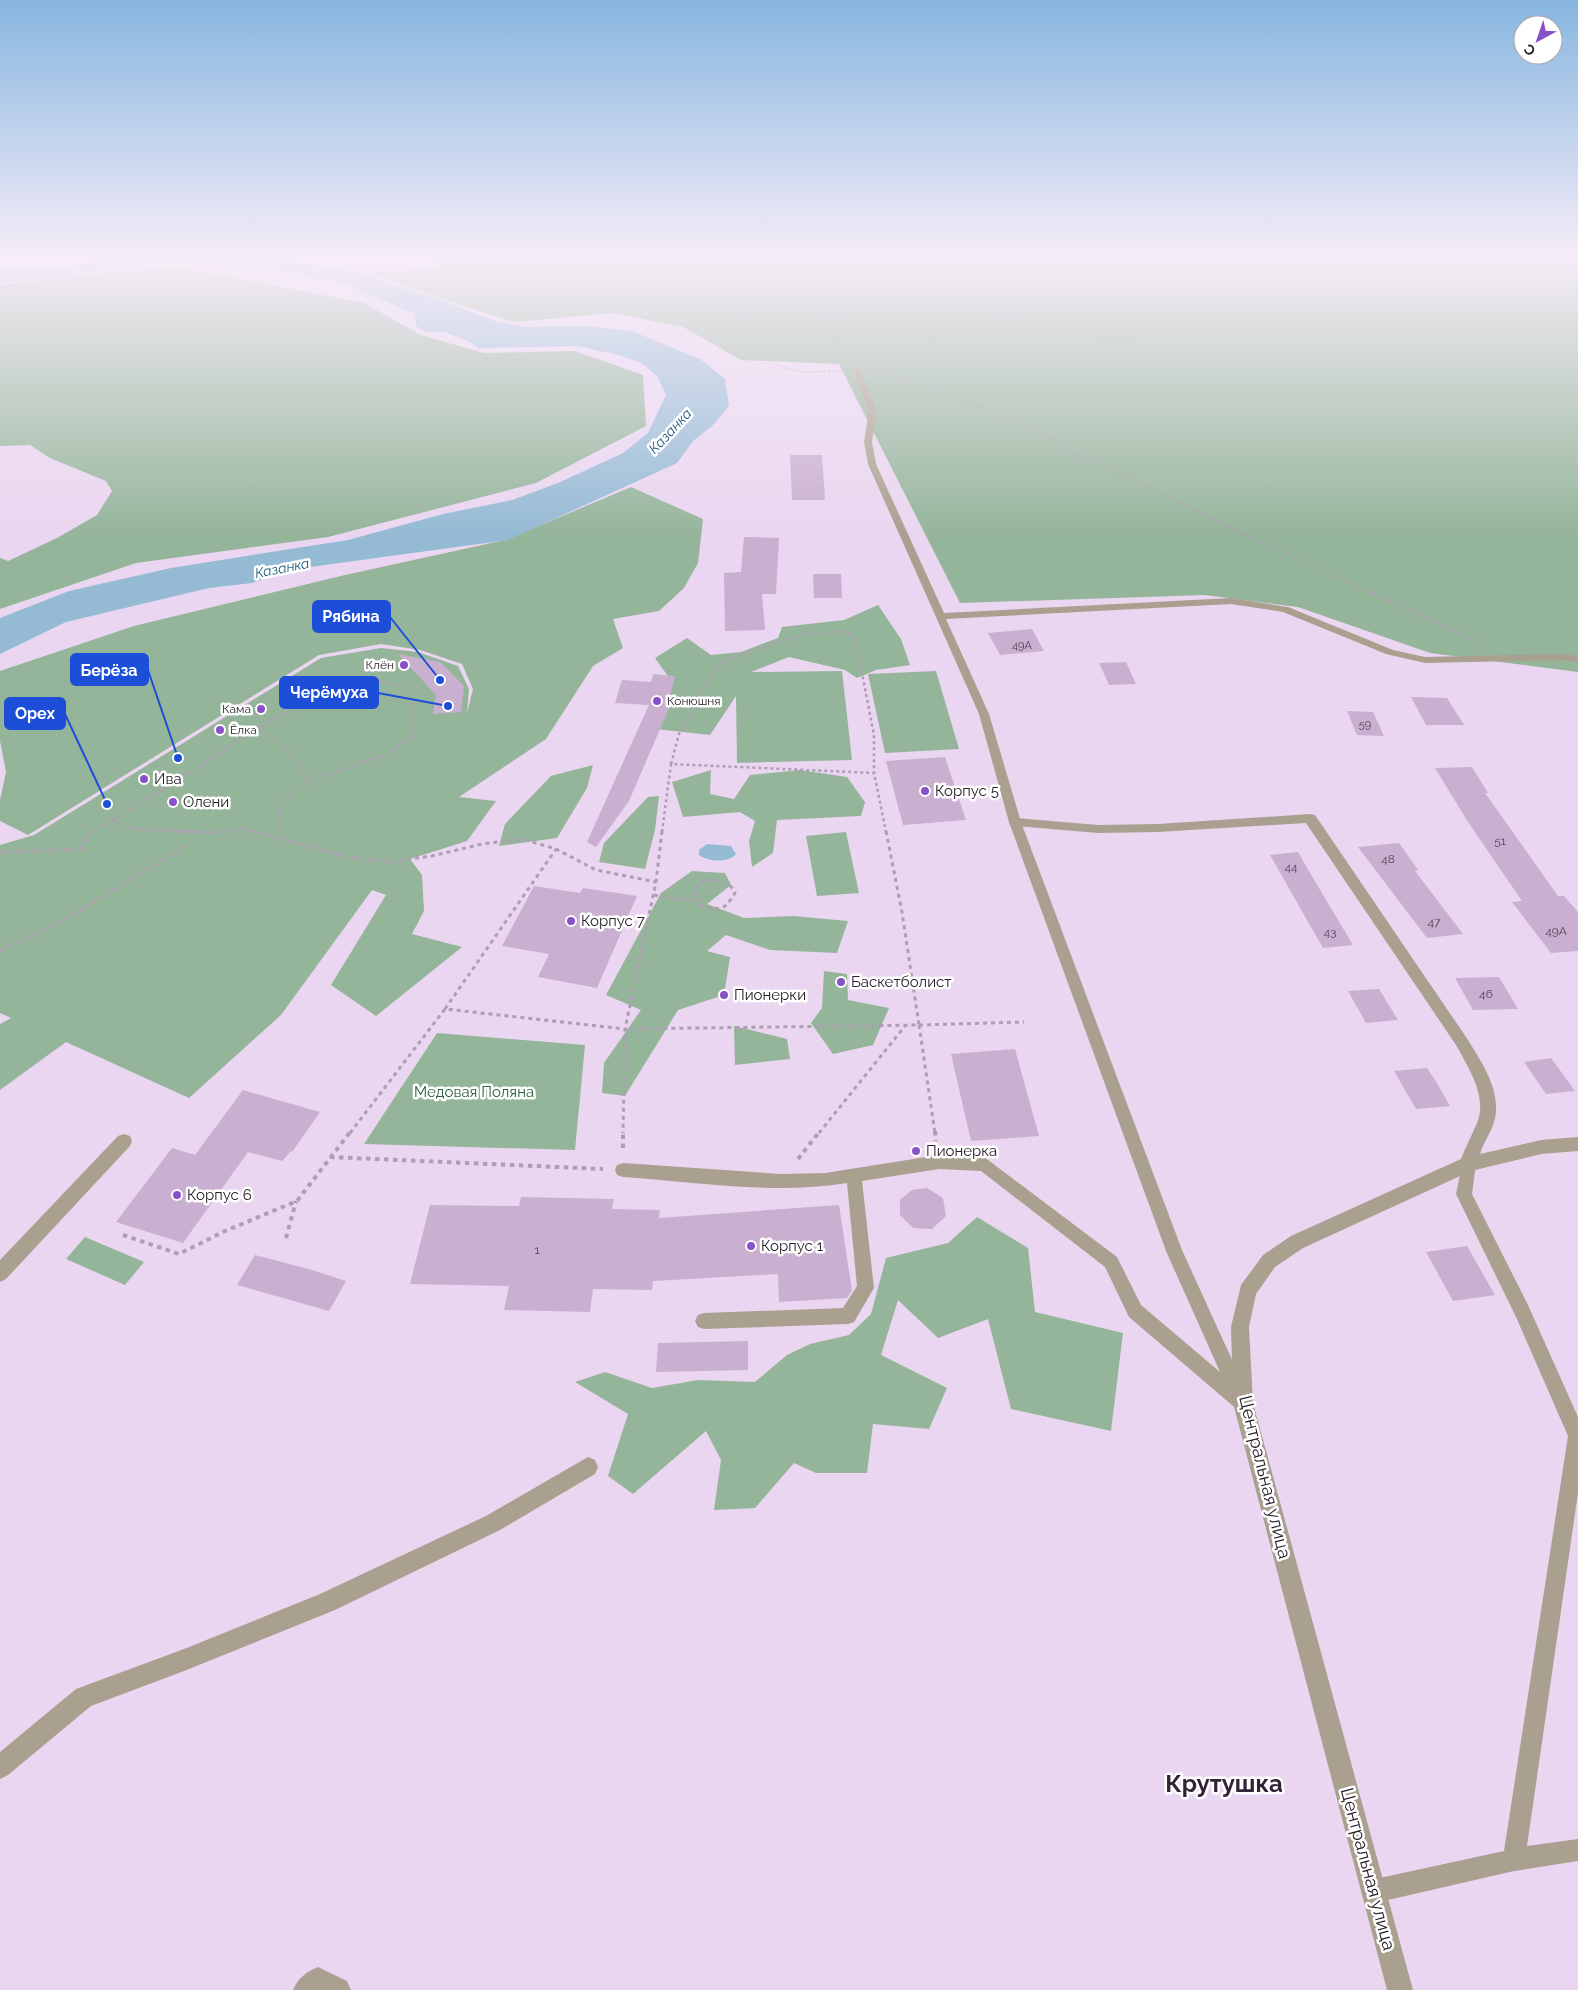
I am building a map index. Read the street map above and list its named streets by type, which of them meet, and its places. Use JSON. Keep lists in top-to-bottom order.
{
  "streets": {
    "street": ["Центральная улица"]
  },
  "districts": ["Крутушка"],
  "water": ["Казанка"],
  "parks": ["Медовая Поляна"],
  "places": [
    "Клён",
    "Рябина",
    "Конюшня",
    "Черёмуха",
    "Кама",
    "Ёлка",
    "Берёза",
    "Ива",
    "Корпус 5",
    "Олени",
    "Орех",
    "Корпус 7",
    "Баскетболист",
    "Пионерки",
    "Пионерка",
    "Корпус 6",
    "Корпус 1"
  ],
  "house_numbers": [
    "49А",
    "59",
    "51",
    "48",
    "44",
    "47",
    "49А",
    "43",
    "46",
    "1"
  ],
  "north": "bottom left"
}
